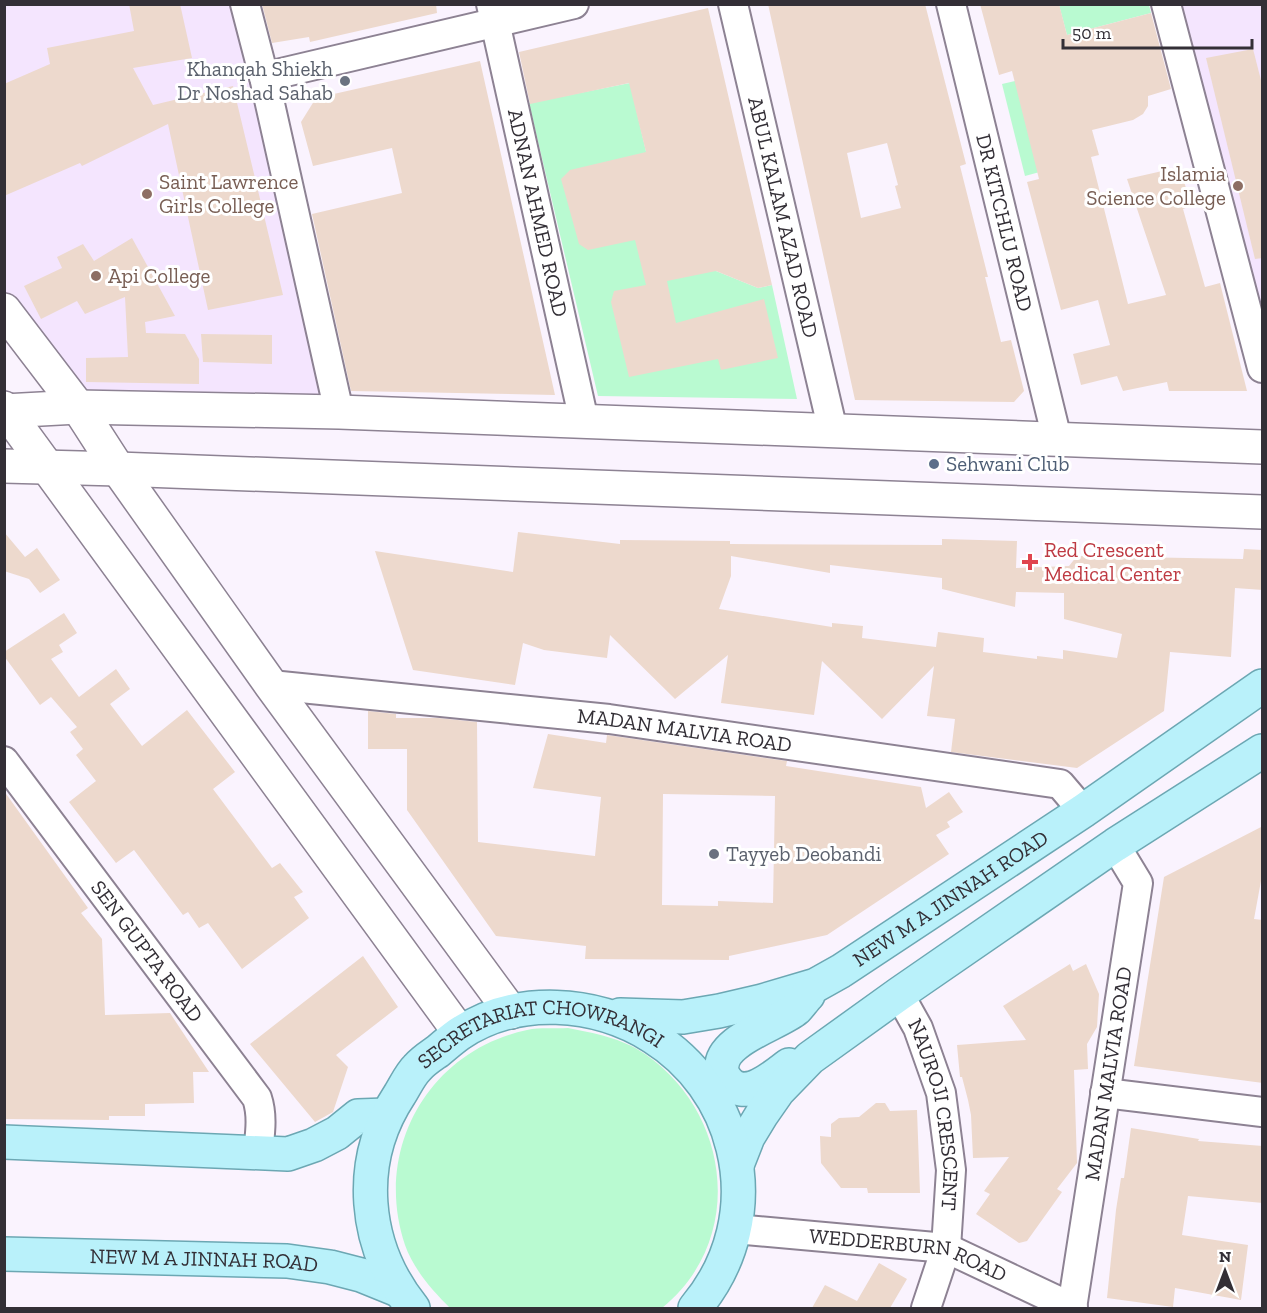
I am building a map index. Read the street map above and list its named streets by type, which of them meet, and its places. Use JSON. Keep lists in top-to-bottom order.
{
  "streets": {
    "main road": ["NEW M A JINNAH ROAD", "SECRETARIAT CHOWRANGI"],
    "street": [
      "ADNAN AHMED ROAD",
      "ABUL KALAM AZAD ROAD",
      "DR KITCHLU ROAD",
      "MADAN MALVIA ROAD",
      "SEN GUPTA ROAD",
      "NAUROJI CRESCENT",
      "WEDDERBURN ROAD"
    ]
  },
  "crossings": [
    ["MADAN MALVIA ROAD", "NEW M A JINNAH ROAD"],
    ["MADAN MALVIA ROAD", "WEDDERBURN ROAD"],
    ["NEW M A JINNAH ROAD", "SECRETARIAT CHOWRANGI"],
    ["SECRETARIAT CHOWRANGI", "WEDDERBURN ROAD"],
    ["NAUROJI CRESCENT", "WEDDERBURN ROAD"]
  ],
  "places": {
    "other": [
      "Khanqah Shiekh Dr Noshad Sahab",
      "Islamia Science College",
      "Saint Lawrence Girls College",
      "Api College",
      "Sehwani Club",
      "Tayyeb Deobandi"
    ],
    "health": ["Red Crescent Medical Center"]
  },
  "scale_bar": "50 m",
  "north": "top"
}
